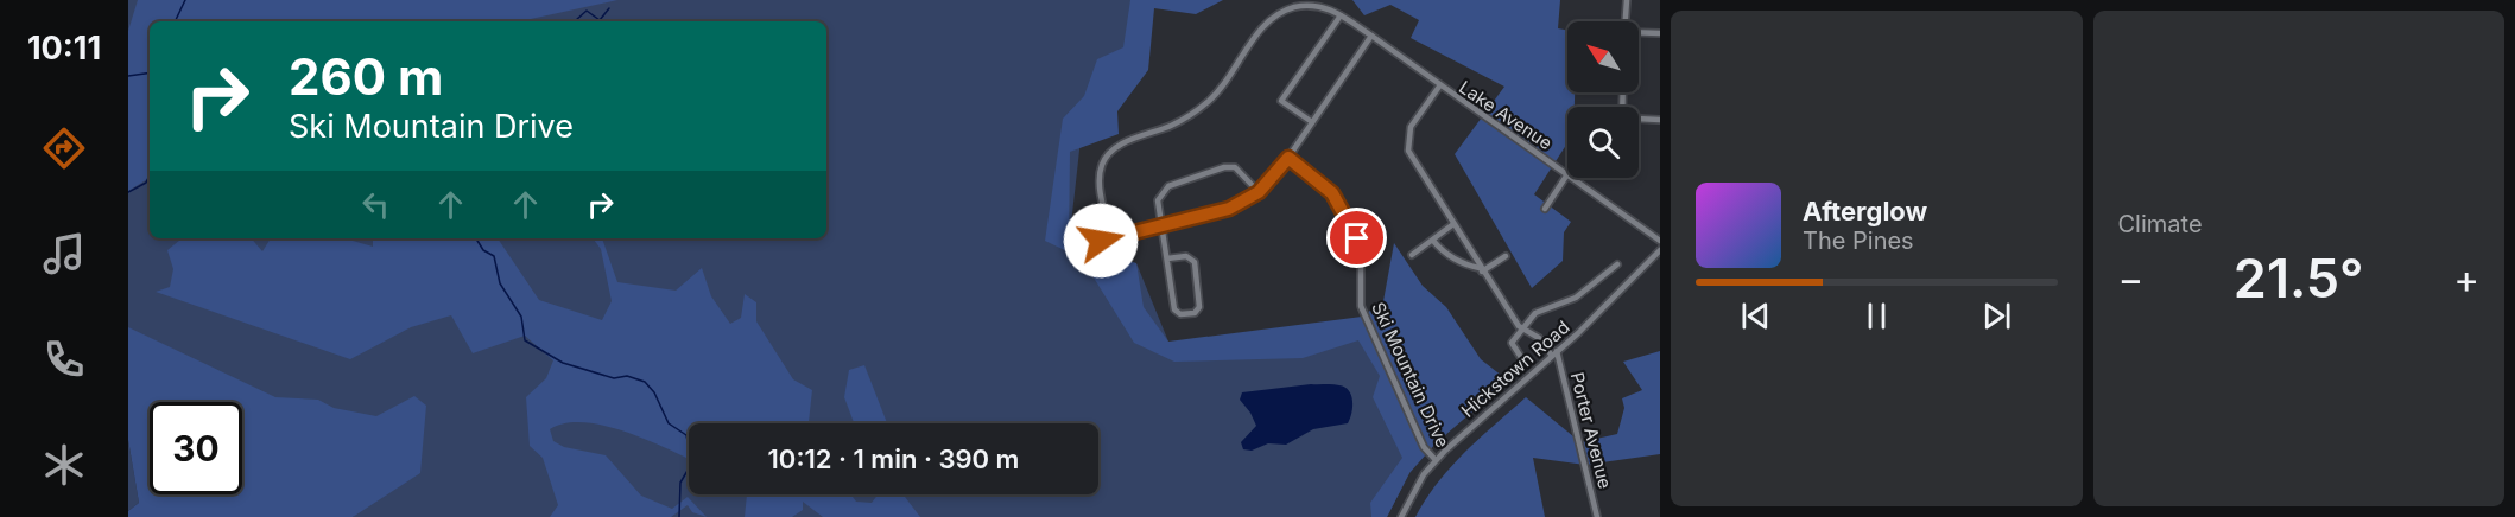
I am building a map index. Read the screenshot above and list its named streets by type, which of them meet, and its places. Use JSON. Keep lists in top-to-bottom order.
{
  "streets": {
    "street": [
      "Lake Avenue",
      "Hickstown Road",
      "Ski Mountain Drive",
      "Porter Avenue"
    ]
  },
  "crossings": [
    ["Hickstown Road", "Ski Mountain Drive"],
    ["Hickstown Road", "Porter Avenue"]
  ],
  "north": "top left",
  "page": {
    "tabs": "10:11",
    "tile": "Climate",
    "turn": ["260 m", "Ski Mountain Drive"],
    "song": ["Afterglow", "The Pines"],
    "heat": ["−", "21.5°", "+"],
    "limit": "30",
    "trip": "10:12 · 1 min · 390 m"
  }
}
